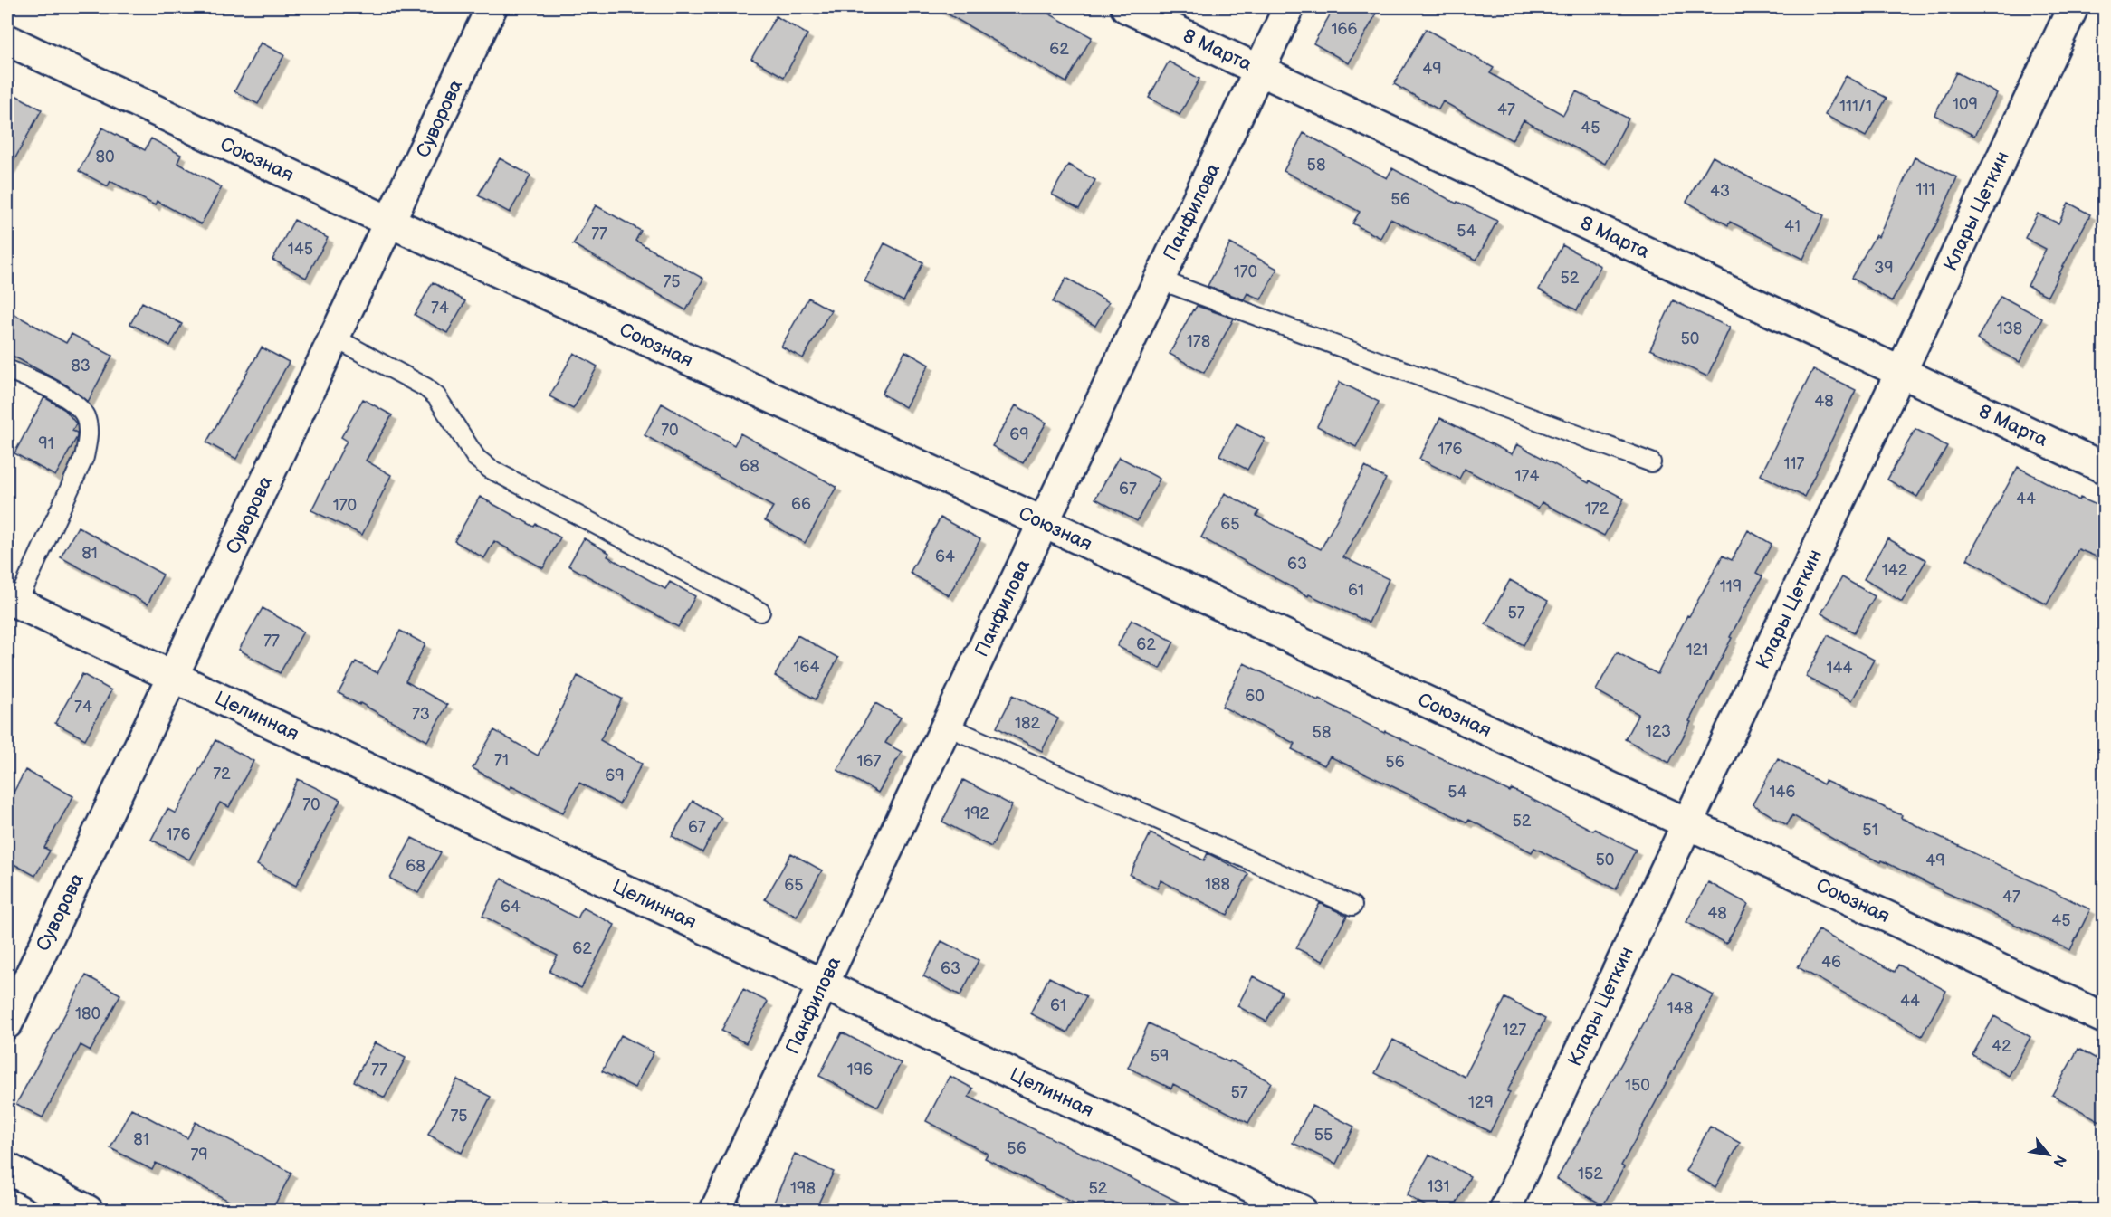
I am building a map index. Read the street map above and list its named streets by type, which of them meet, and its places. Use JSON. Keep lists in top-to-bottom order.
{
  "streets": {
    "street": [
      "8 Марта",
      "Суворова",
      "Союзная",
      "Клары Цеткин",
      "Панфилова",
      "Целинная"
    ]
  },
  "crossings": [
    ["8 Марта", "Клары Цеткин"],
    ["8 Марта", "Панфилова"],
    ["Суворова", "Союзная"],
    ["Суворова", "Целинная"],
    ["Союзная", "Клары Цеткин"],
    ["Союзная", "Панфилова"],
    ["Панфилова", "Целинная"]
  ],
  "house_numbers": [
    "166",
    "62",
    "49",
    "109",
    "111/1",
    "47",
    "45",
    "80",
    "58",
    "111",
    "43",
    "56",
    "41",
    "54",
    "77",
    "145",
    "39",
    "170",
    "52",
    "75",
    "74",
    "138",
    "50",
    "178",
    "83",
    "48",
    "70",
    "69",
    "91",
    "176",
    "117",
    "68",
    "174",
    "67",
    "44",
    "66",
    "170",
    "172",
    "65",
    "81",
    "64",
    "63",
    "142",
    "119",
    "61",
    "57",
    "77",
    "62",
    "121",
    "164",
    "144",
    "60",
    "74",
    "73",
    "182",
    "123",
    "58",
    "71",
    "167",
    "56",
    "72",
    "69",
    "54",
    "146",
    "70",
    "192",
    "52",
    "67",
    "51",
    "176",
    "50",
    "49",
    "68",
    "188",
    "65",
    "47",
    "64",
    "48",
    "45",
    "62",
    "46",
    "63",
    "44",
    "61",
    "148",
    "180",
    "127",
    "42",
    "59",
    "77",
    "196",
    "150",
    "57",
    "129",
    "75",
    "55",
    "81",
    "56",
    "79",
    "152",
    "131",
    "198",
    "52"
  ],
  "north": "bottom right"
}
